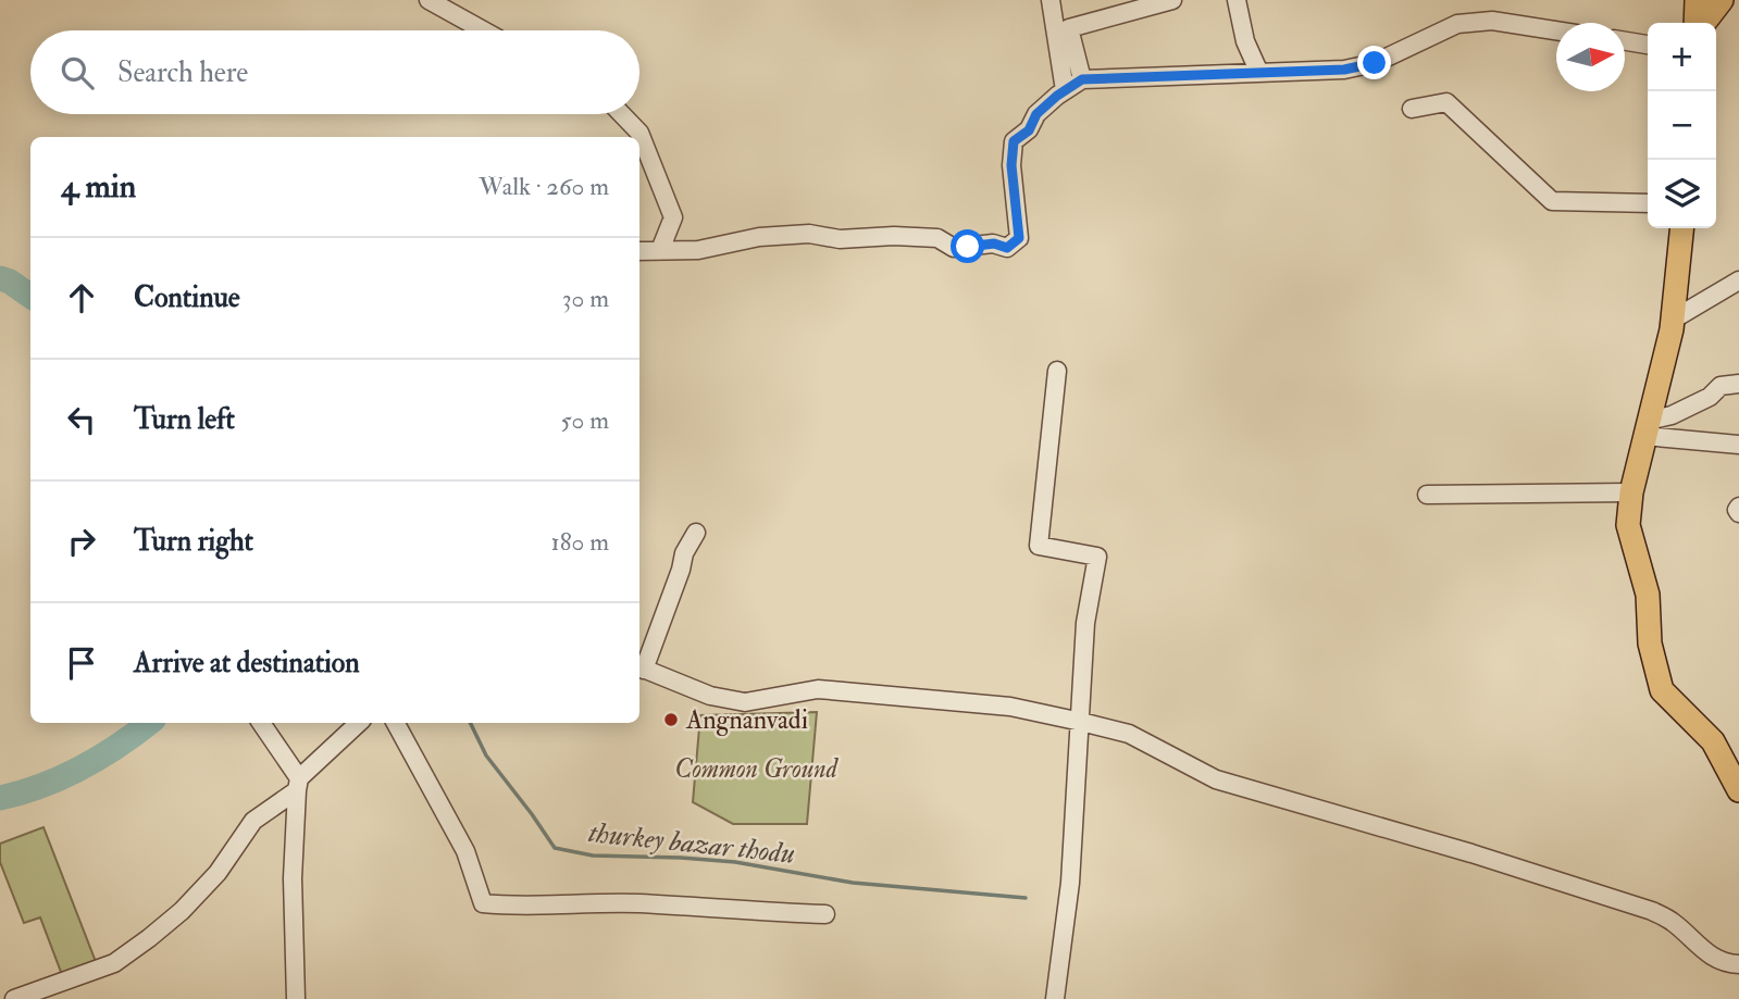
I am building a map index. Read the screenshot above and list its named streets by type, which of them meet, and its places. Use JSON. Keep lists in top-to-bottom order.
{
  "water": ["thurkey bazar thodu"],
  "parks": ["Common Ground"],
  "places": ["Angnanvadi"],
  "north": "right",
  "page": {
    "map_buttons": ["+", "−"],
    "search": "Search here",
    "heading": ["4 min", "Walk · 260 m"],
    "list": [
      ["Continue", "30 m"],
      ["Turn left", "50 m"],
      ["Turn right", "180 m"],
      "Arrive at destination"
    ]
  }
}
